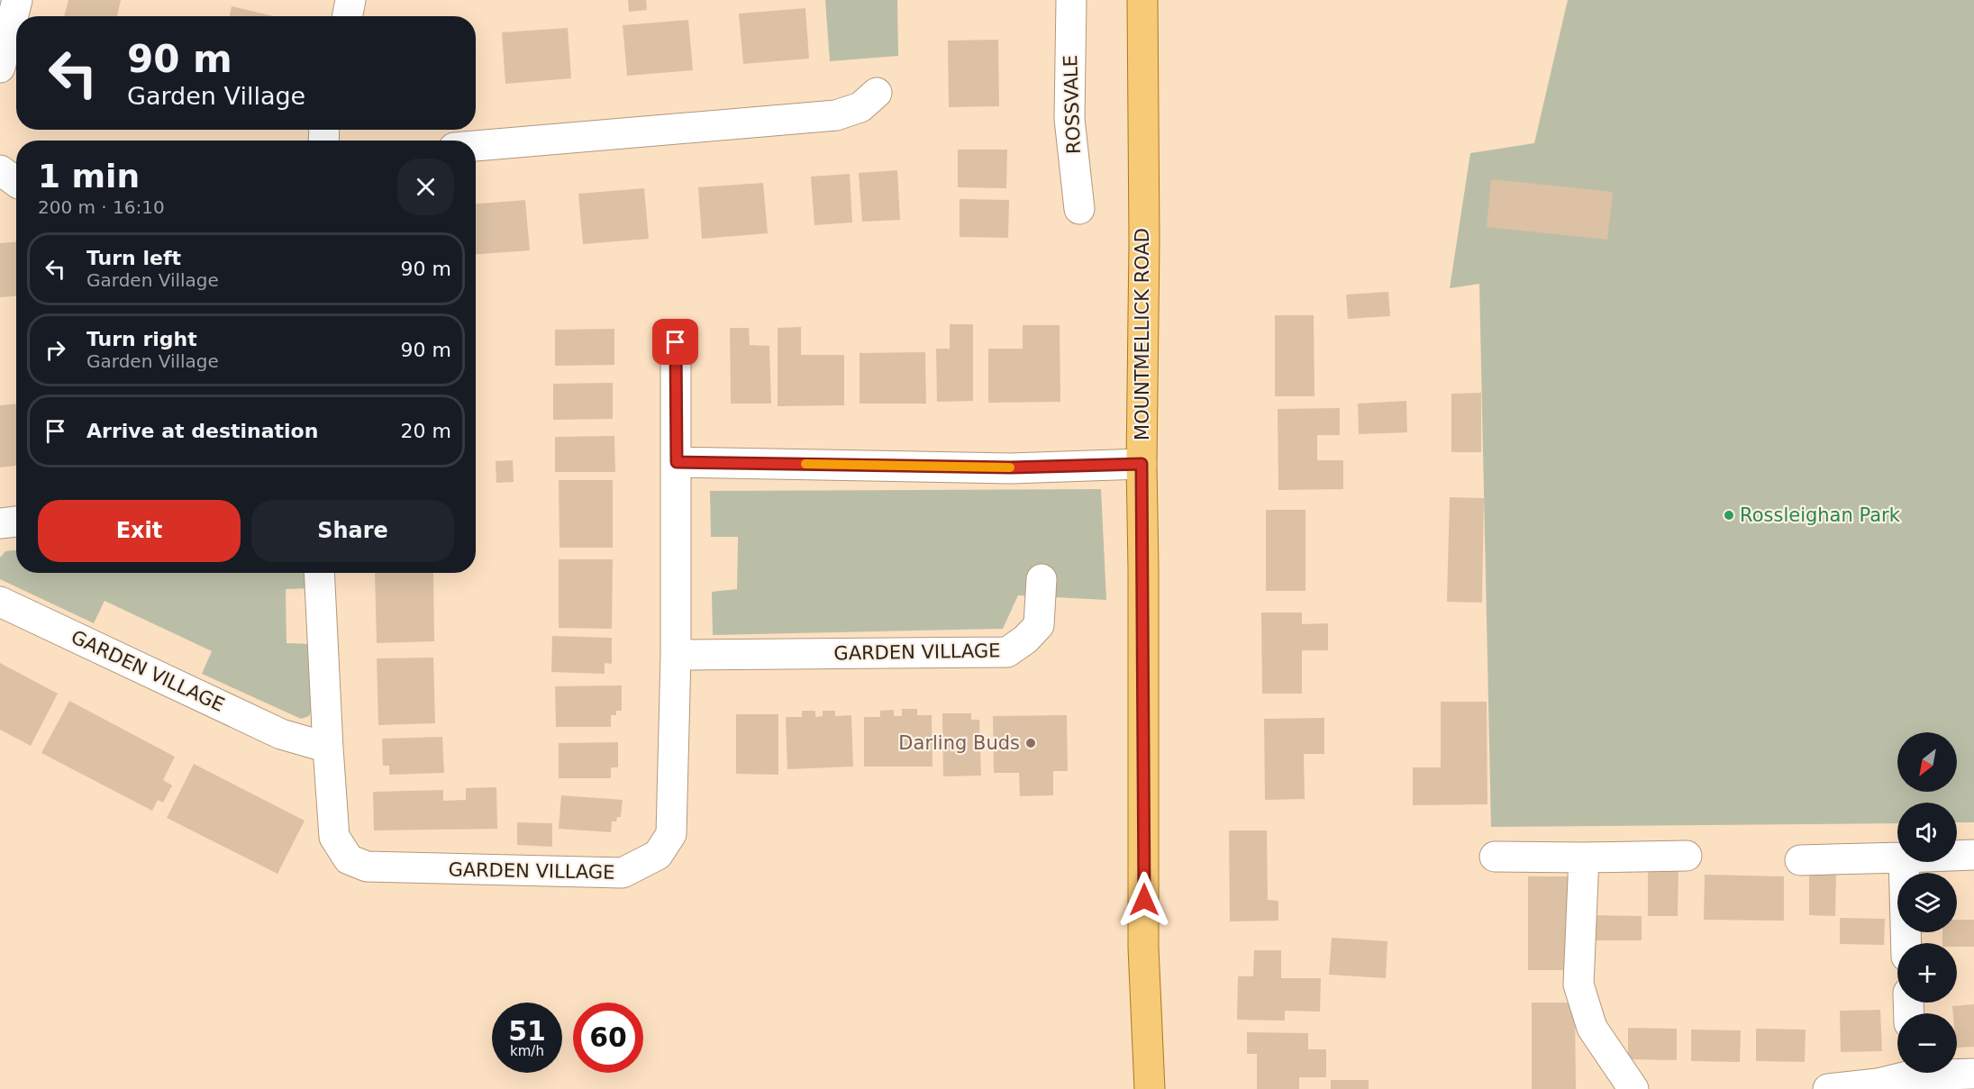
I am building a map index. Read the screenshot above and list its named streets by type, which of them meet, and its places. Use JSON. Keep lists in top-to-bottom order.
{
  "streets": {
    "main road": ["MOUNTMELLICK ROAD"],
    "street": ["ROSSVALE", "GARDEN VILLAGE"]
  },
  "places": ["Rossleighan Park", "Darling Buds"],
  "north": "bottom left",
  "page": {
    "turn": ["90 m", "Garden Village"],
    "heading": ["1 min", "200 m · 16:10"],
    "list": [
      {
        "name": "Turn left",
        "note": "Garden Village",
        "value": "90 m"
      },
      {
        "name": "Turn right",
        "note": "Garden Village",
        "value": "90 m"
      },
      {
        "name": "Arrive at destination",
        "value": "20 m"
      }
    ],
    "buttons": ["Exit", "Share"],
    "map_buttons": ["+", "−"],
    "speed": "51 km/h",
    "limit": "60"
  }
}
